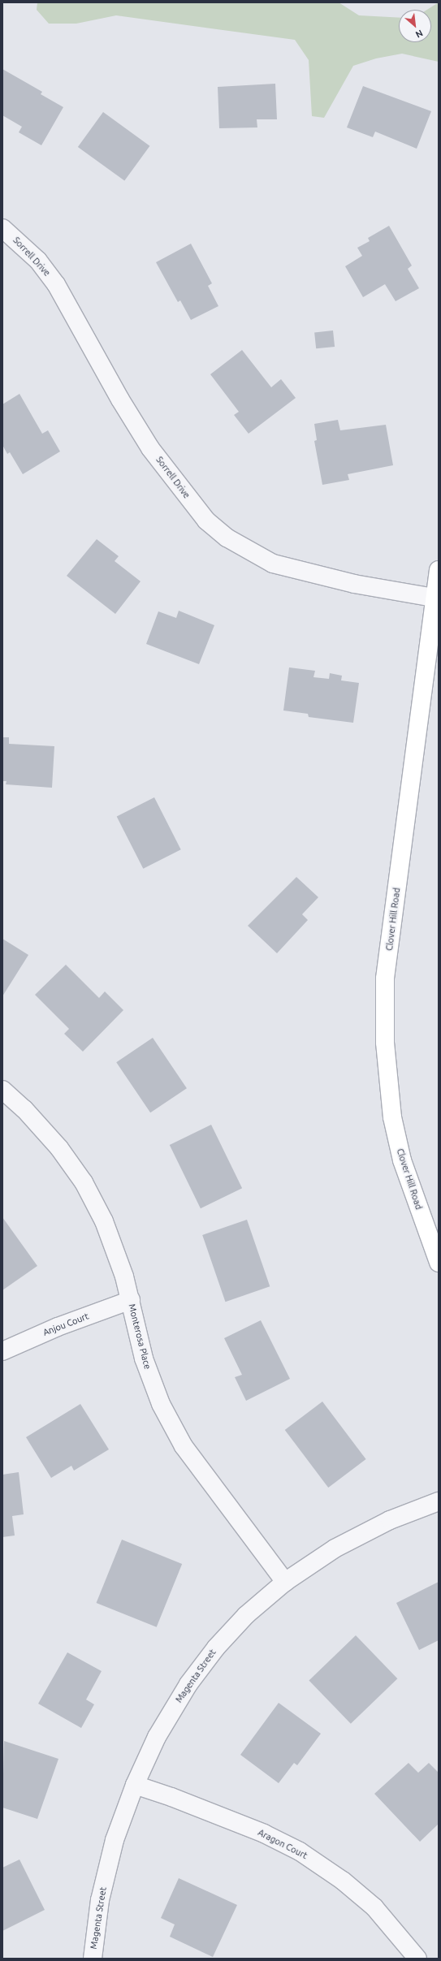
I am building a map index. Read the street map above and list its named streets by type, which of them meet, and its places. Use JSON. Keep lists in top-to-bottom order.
{
  "streets": {
    "street": [
      "Sorrell Drive",
      "Clover Hill Road",
      "Anjou Court",
      "Monterosa Place",
      "Magenta Street",
      "Aragon Court"
    ]
  },
  "crossings": [
    ["Sorrell Drive", "Clover Hill Road"],
    ["Anjou Court", "Monterosa Place"],
    ["Monterosa Place", "Magenta Street"],
    ["Magenta Street", "Aragon Court"]
  ],
  "north": "bottom right"
}
